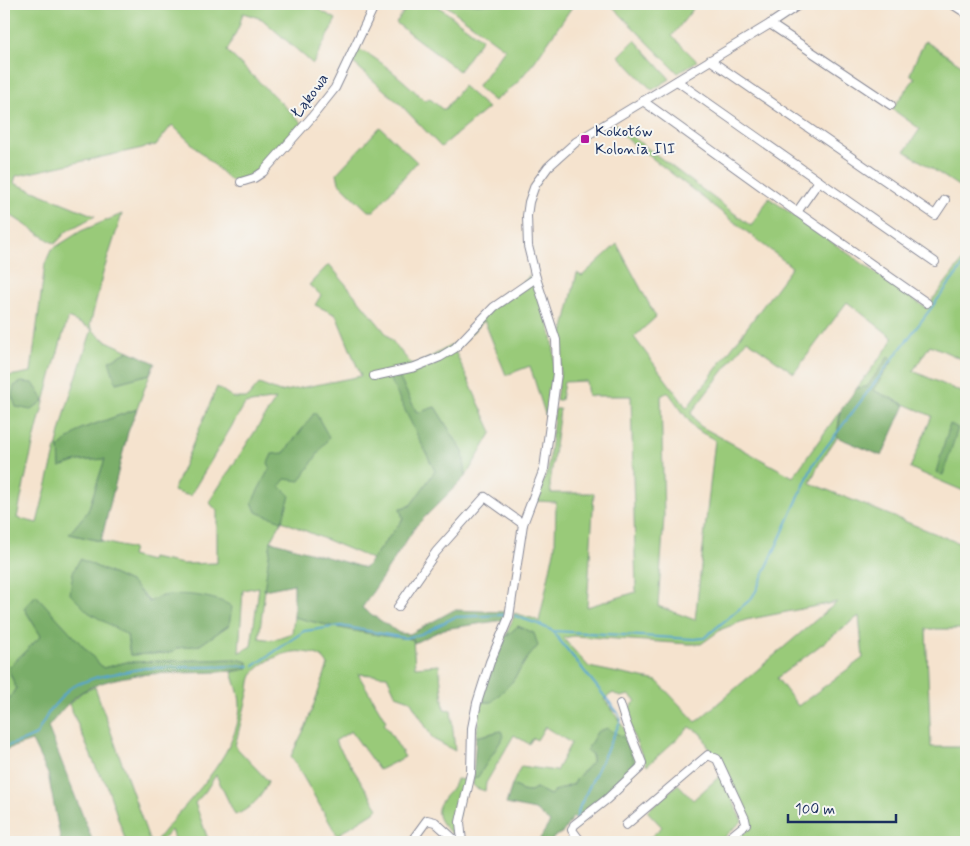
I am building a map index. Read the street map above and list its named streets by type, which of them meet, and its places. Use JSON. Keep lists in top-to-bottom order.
{
  "streets": {
    "street": ["Łąkowa"]
  },
  "places": {
    "transit": ["Kokotów Kolonia III"]
  },
  "scale_bar": "100 m"
}
